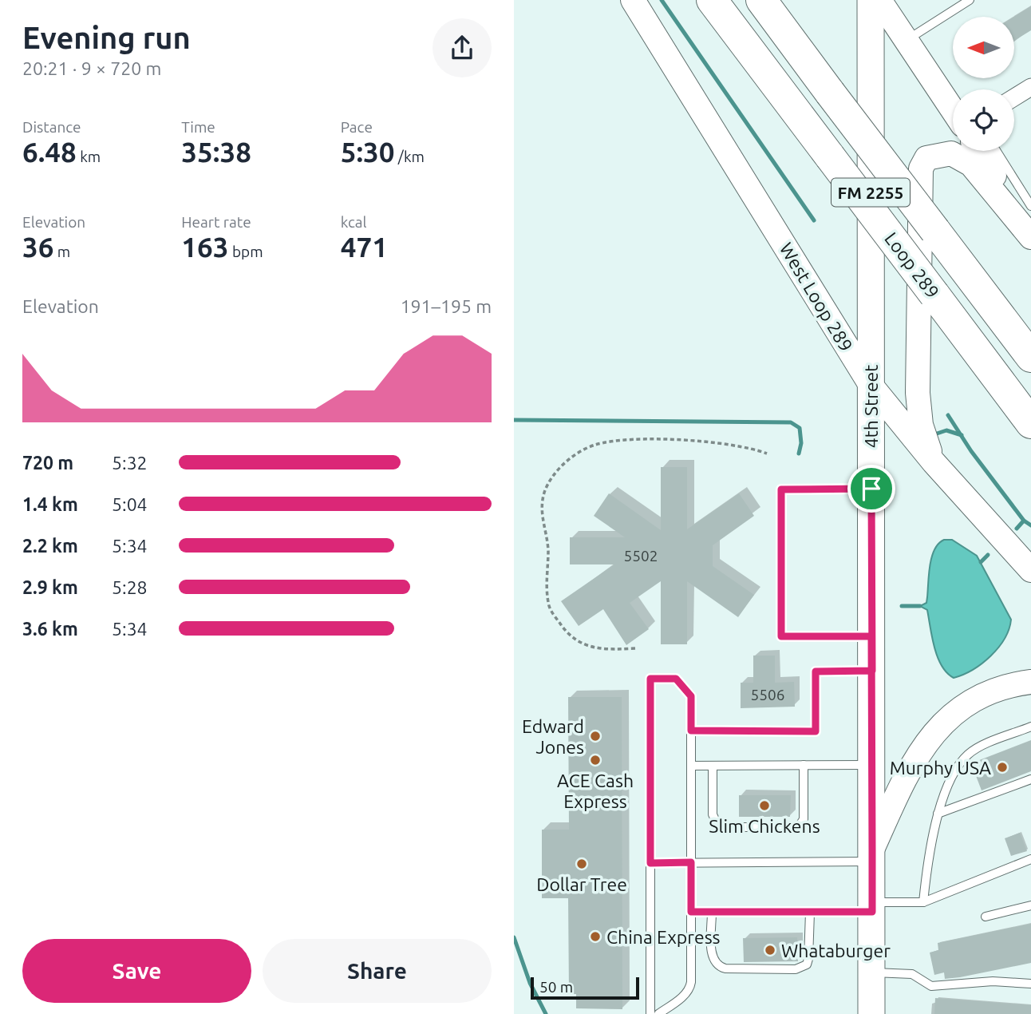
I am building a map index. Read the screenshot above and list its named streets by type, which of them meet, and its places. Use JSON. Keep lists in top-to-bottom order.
{
  "streets": {
    "highway": ["Loop 289"],
    "main road": ["FM 2255", "West Loop 289", "4th Street"]
  },
  "crossings": [
    ["West Loop 289", "4th Street"]
  ],
  "places": [
    "Edward Jones",
    "ACE Cash Express",
    "Murphy USA",
    "Slim Chickens",
    "Dollar Tree",
    "China Express",
    "Whataburger"
  ],
  "house_numbers": ["5502", "5506"],
  "scale_bar": "50 m",
  "north": "left",
  "page": {
    "heading": ["Evening run", "20:21 · 9 × 720 m"],
    "stats": [
      ["Distance", "6.48 km"],
      ["Time", "35:38"],
      ["Pace", "5:30 /km"],
      ["Elevation", "36 m"],
      ["Heart rate", "163 bpm"],
      ["kcal", "471"]
    ],
    "chart": ["Elevation", "191–195 m"],
    "list": [
      {
        "name": "720 m",
        "note": "5:32"
      },
      {
        "name": "1.4 km",
        "note": "5:04"
      },
      {
        "name": "2.2 km",
        "note": "5:34"
      },
      {
        "name": "2.9 km",
        "note": "5:28"
      },
      {
        "name": "3.6 km",
        "note": "5:34"
      }
    ],
    "buttons": ["Save", "Share"],
    "scale": "50 m"
  }
}
